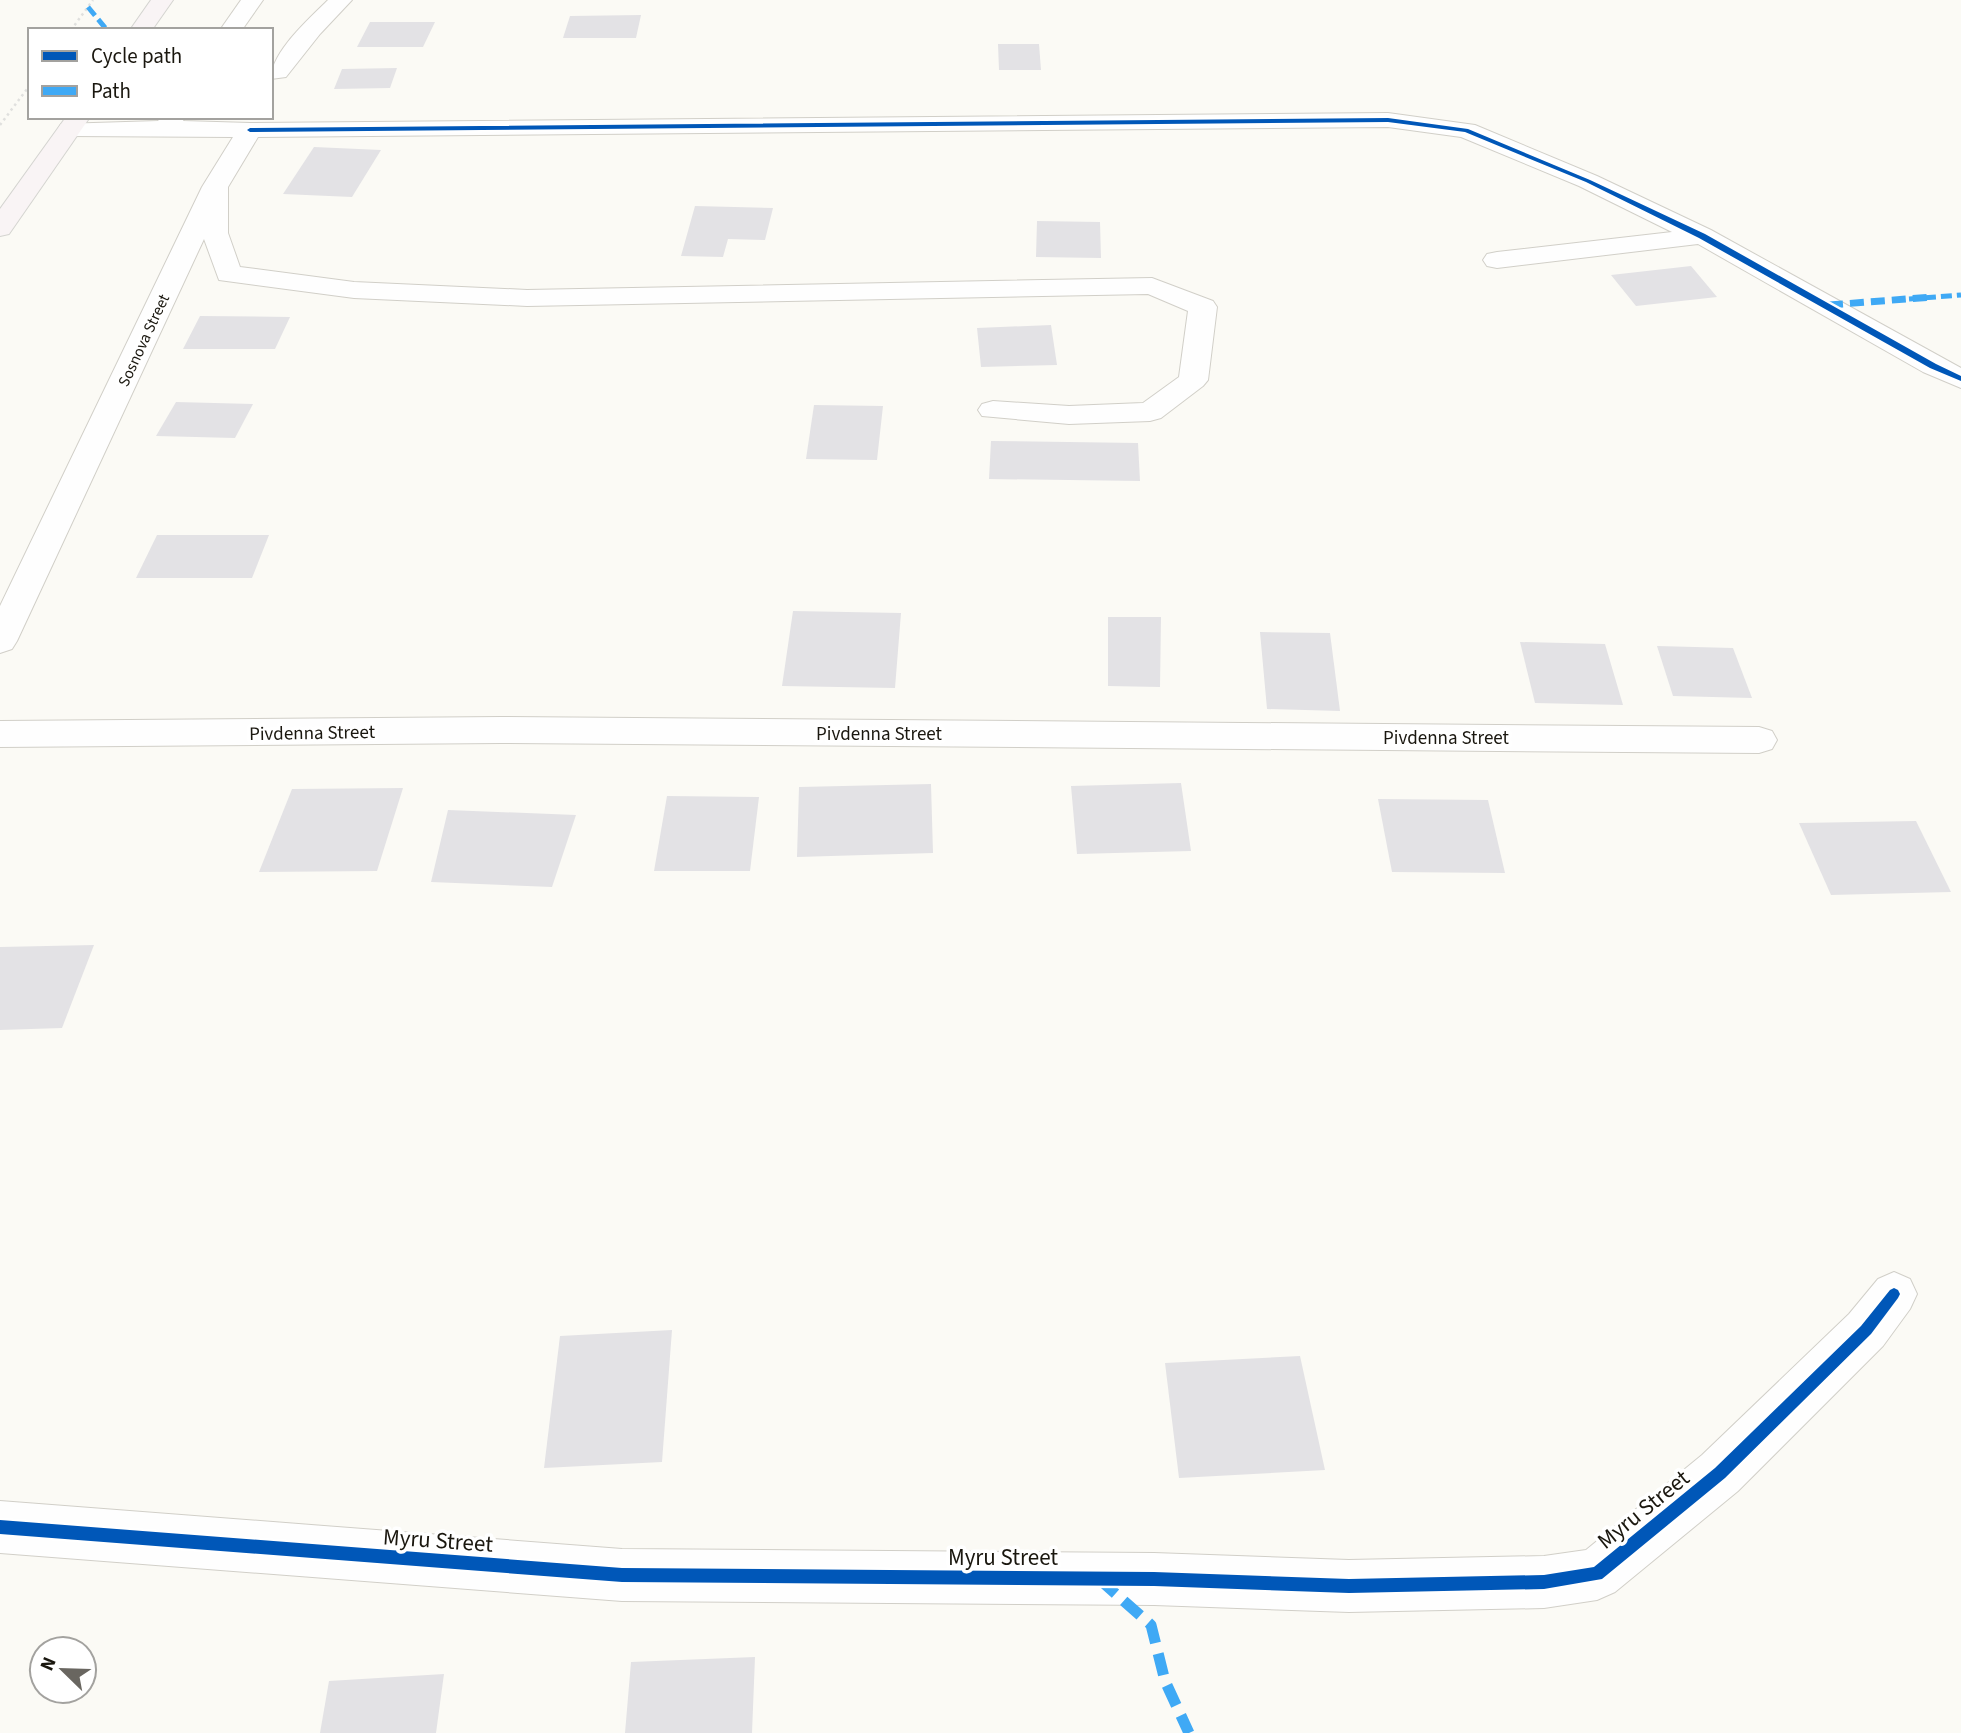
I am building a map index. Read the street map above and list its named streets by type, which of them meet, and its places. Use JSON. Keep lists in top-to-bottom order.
{
  "streets": {
    "street": ["Sosnova Street", "Pivdenna Street", "Myru Street"]
  },
  "legend": ["Cycle path", "Path"],
  "north": "top left"
}
